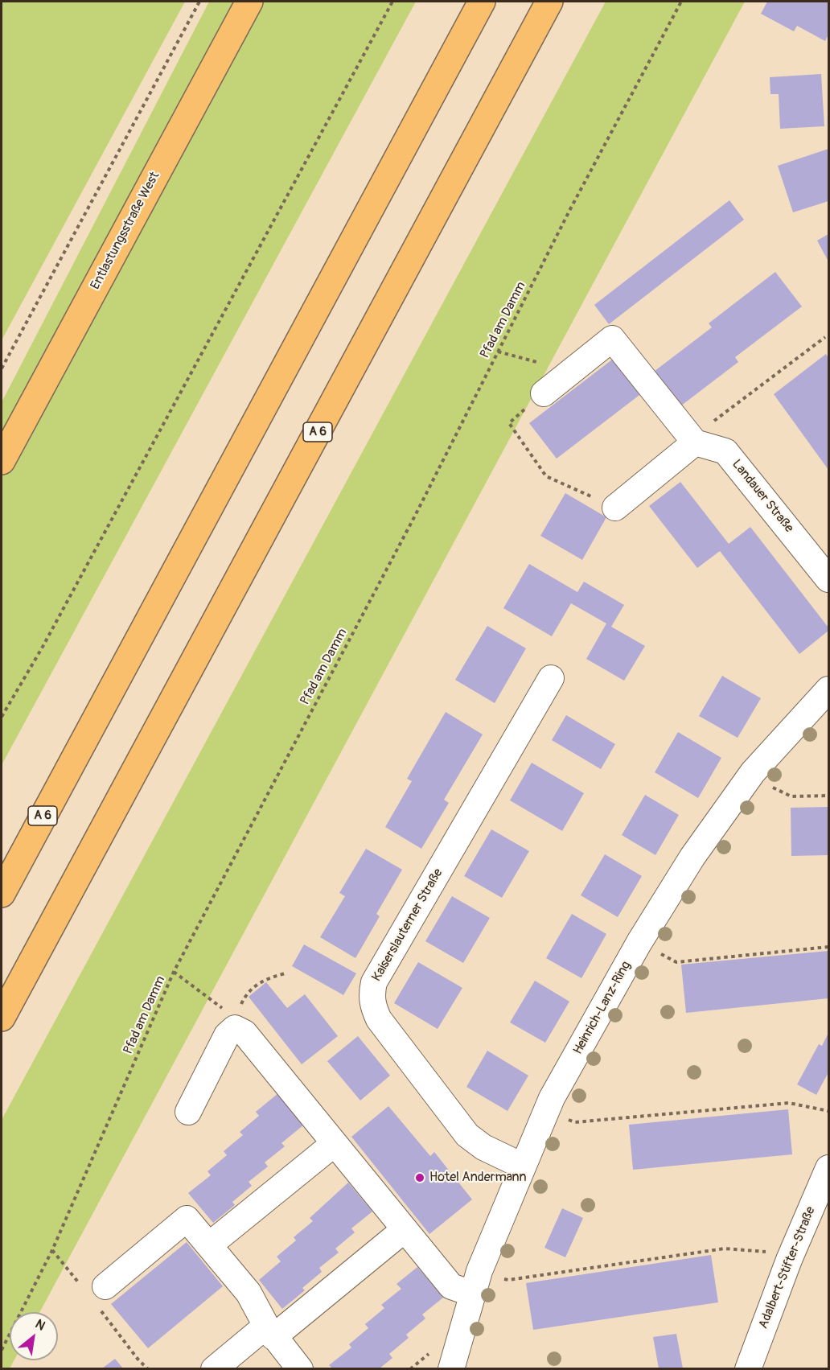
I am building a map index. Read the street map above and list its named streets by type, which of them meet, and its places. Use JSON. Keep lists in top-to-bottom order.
{
  "streets": {
    "main road": ["Entlastungsstraße West", "A 6"],
    "street": [
      "Landauer Straße",
      "Kaiserslauterner Straße",
      "Heinrich-Lanz-Ring",
      "Adalbert-Stifter-Straße"
    ],
    "path": ["Pfad am Damm"]
  },
  "crossings": [
    ["Kaiserslauterner Straße", "Heinrich-Lanz-Ring"]
  ],
  "places": ["Hotel Andermann"],
  "north": "top right"
}
